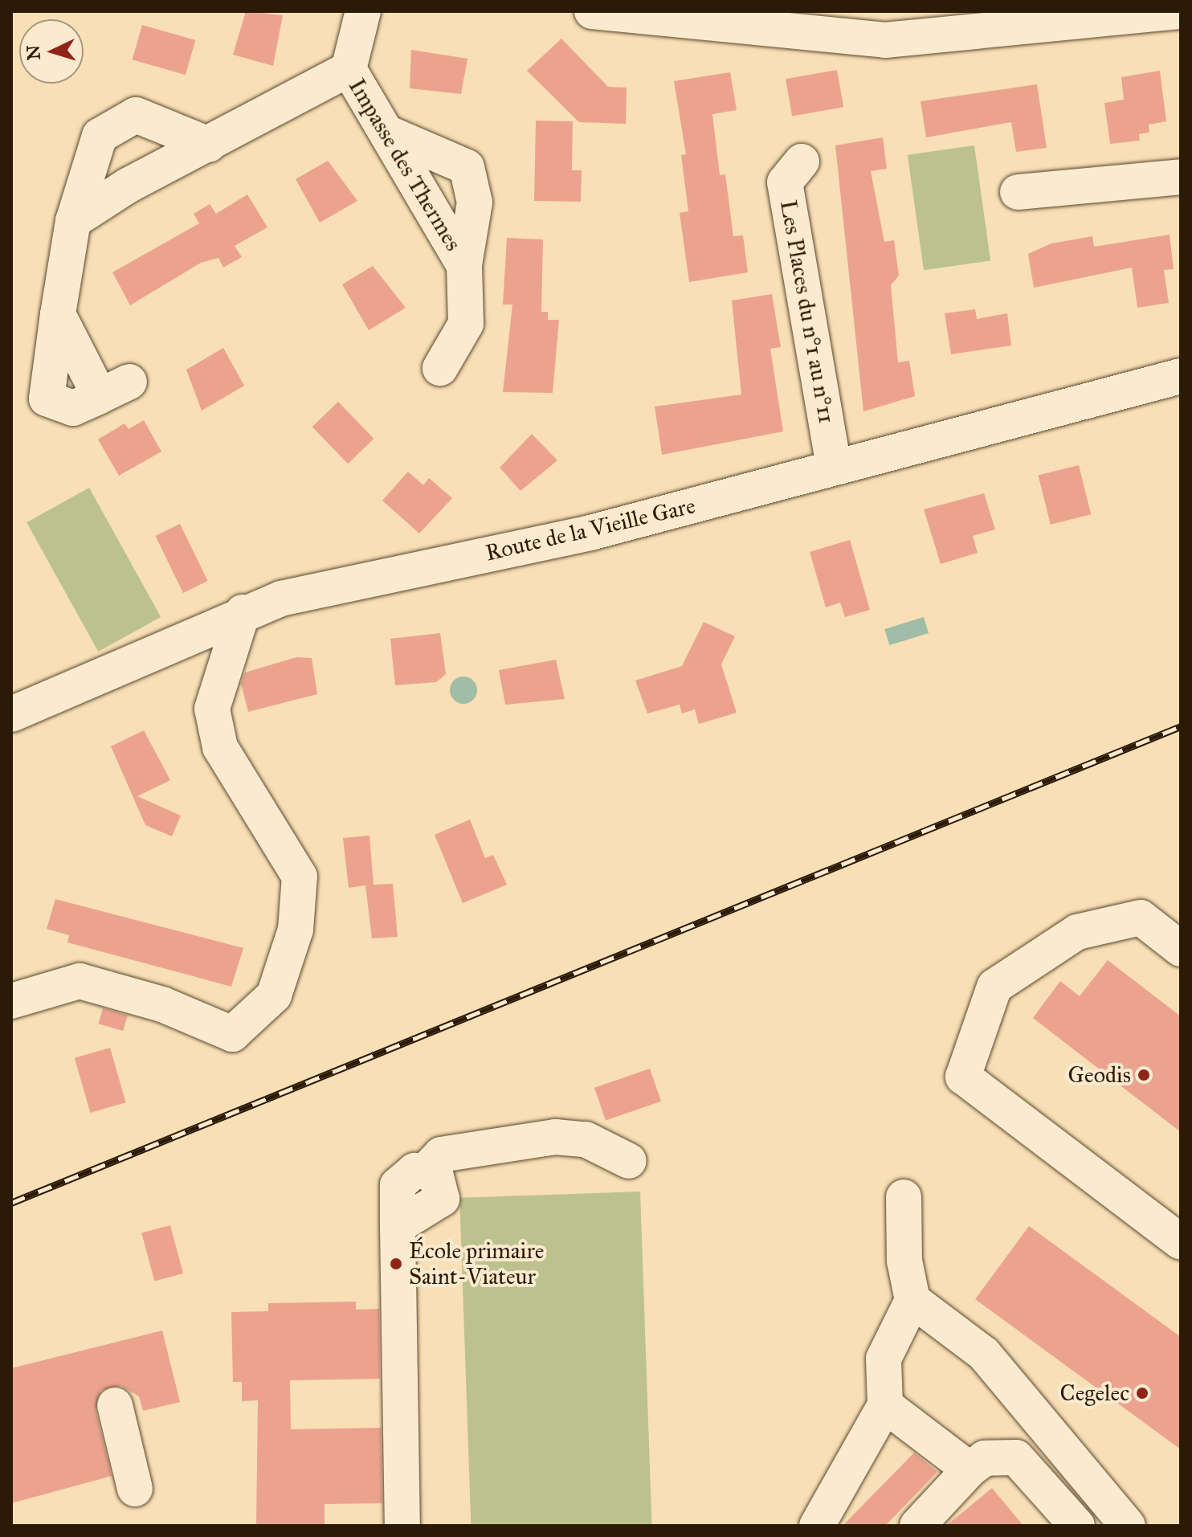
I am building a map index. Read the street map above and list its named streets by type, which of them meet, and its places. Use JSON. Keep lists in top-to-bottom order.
{
  "streets": {
    "street": ["Impasse des Thermes", "Les Places du n°1 au n°11", "Route de la Vieille Gare"]
  },
  "crossings": [
    ["Les Places du n°1 au n°11", "Route de la Vieille Gare"]
  ],
  "places": ["Geodis", "École primaire Saint-Viateur", "Cegelec"],
  "north": "left"
}
